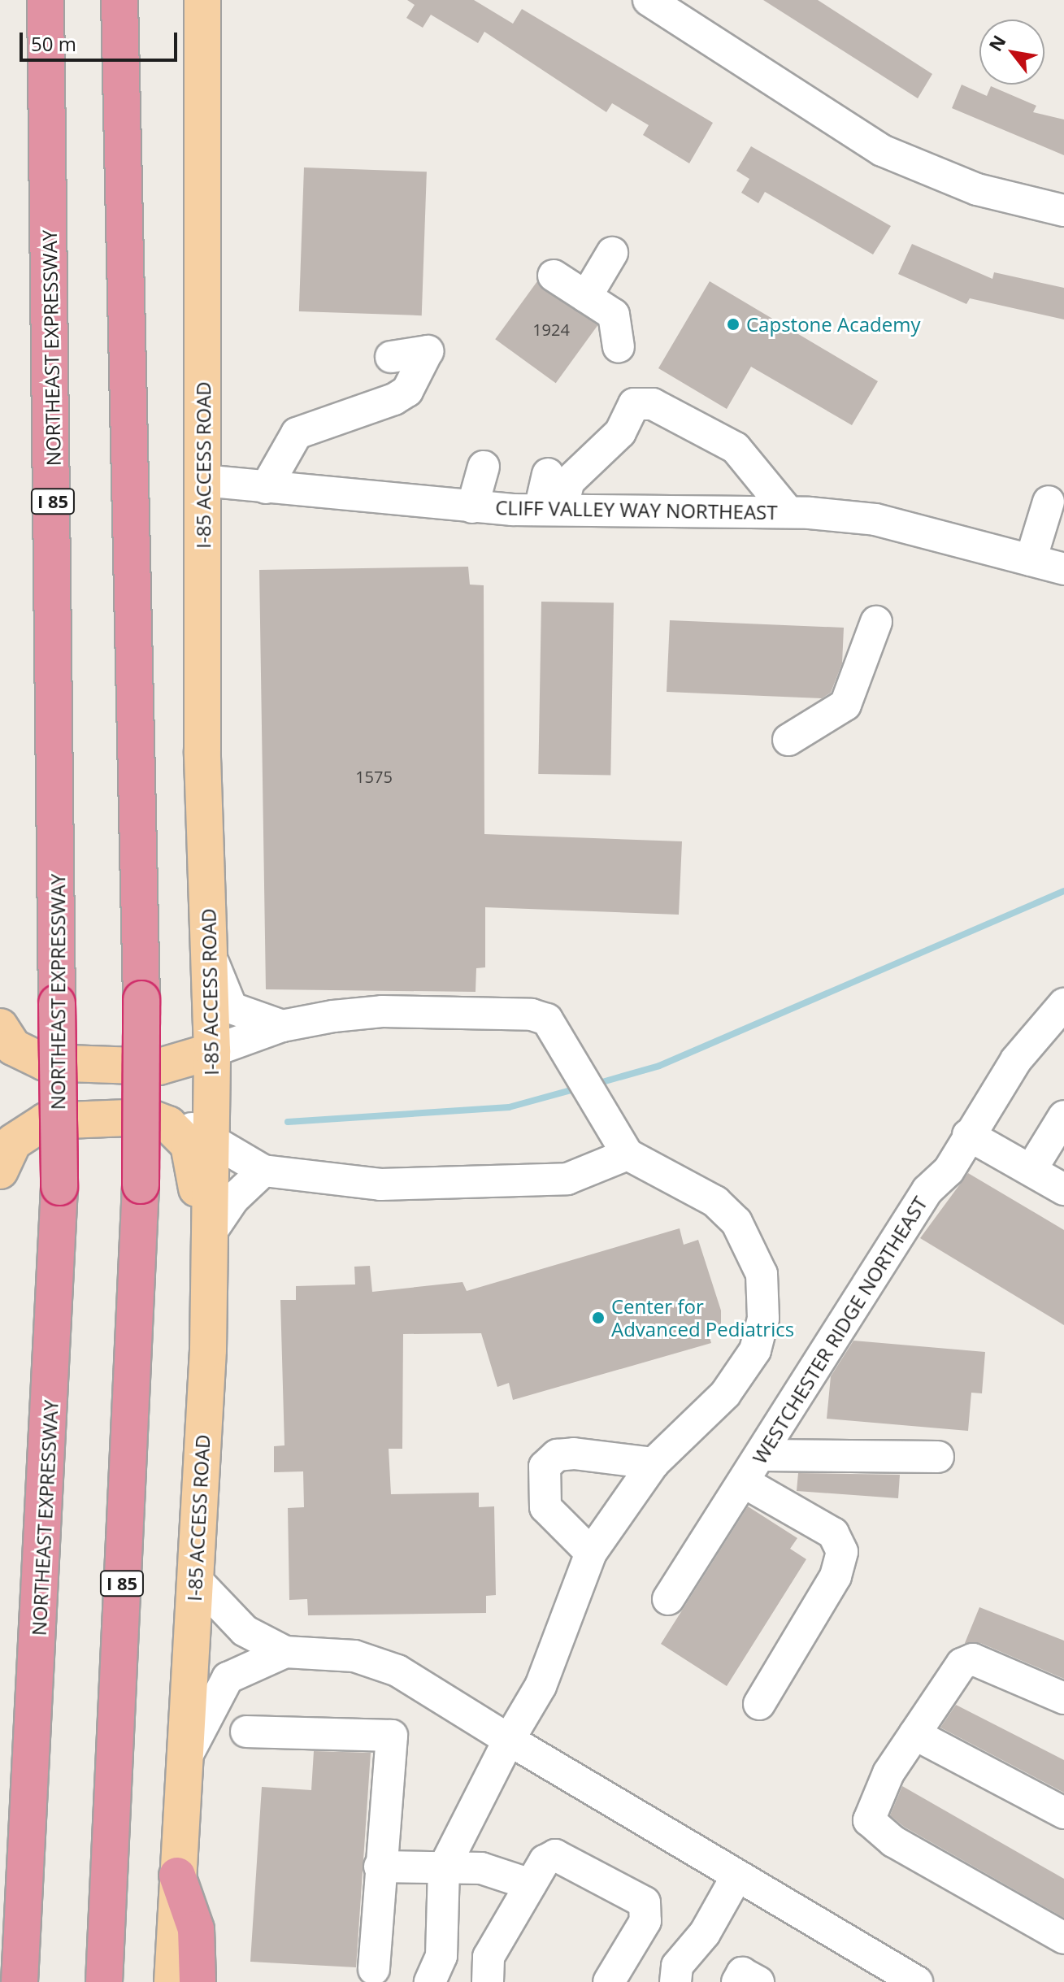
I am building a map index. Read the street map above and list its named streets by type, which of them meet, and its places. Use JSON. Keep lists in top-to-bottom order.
{
  "streets": {
    "highway": ["NORTHEAST EXPRESSWAY", "I 85"],
    "main road": ["I-85 ACCESS ROAD"],
    "street": ["CLIFF VALLEY WAY NORTHEAST", "WESTCHESTER RIDGE NORTHEAST"]
  },
  "crossings": [
    ["I-85 ACCESS ROAD", "CLIFF VALLEY WAY NORTHEAST"]
  ],
  "places": ["Capstone Academy", "Center for Advanced Pediatrics"],
  "house_numbers": ["1924", "1575"],
  "scale_bar": "50 m",
  "north": "top left"
}
